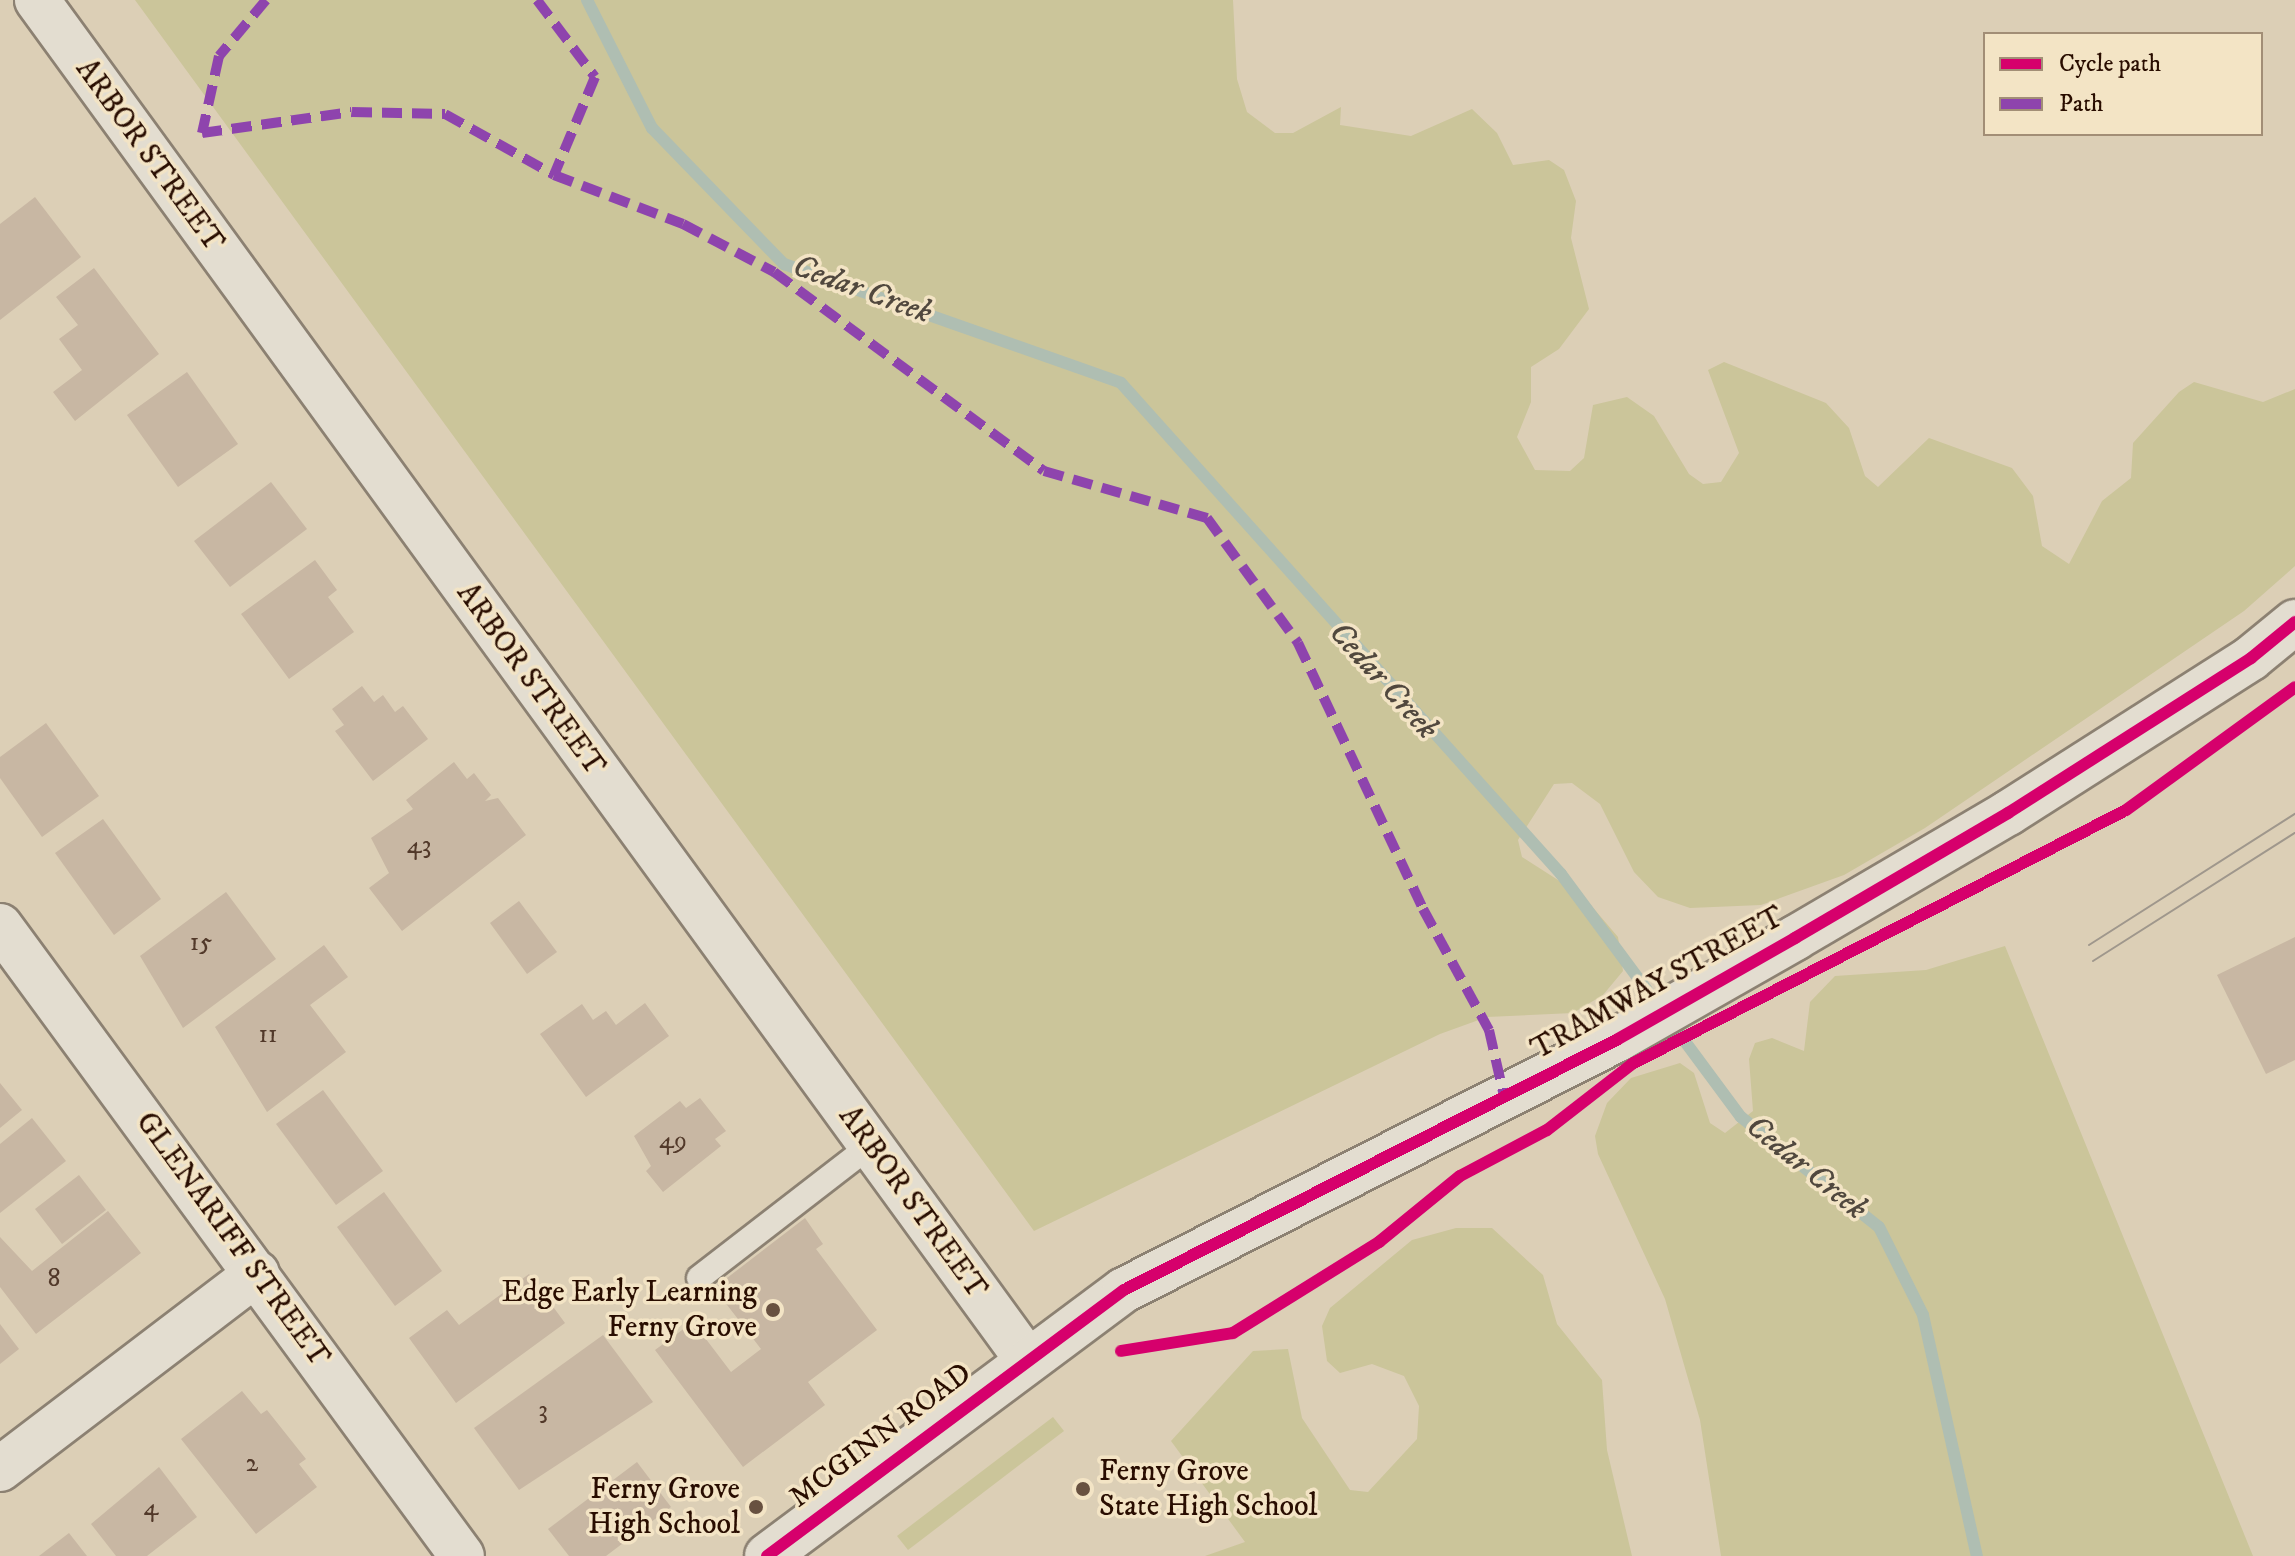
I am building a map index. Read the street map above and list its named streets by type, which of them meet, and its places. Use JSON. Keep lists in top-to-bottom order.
{
  "streets": {
    "street": [
      "ARBOR STREET",
      "TRAMWAY STREET",
      "GLENARIFF STREET",
      "MCGINN ROAD"
    ]
  },
  "crossings": [
    ["ARBOR STREET", "TRAMWAY STREET"],
    ["ARBOR STREET", "MCGINN ROAD"],
    ["TRAMWAY STREET", "MCGINN ROAD"]
  ],
  "water": ["Cedar Creek"],
  "places": ["Edge Early Learning Ferny Grove", "Ferny Grove State High School", "Ferny Grove High School"],
  "house_numbers": [
    "43",
    "15",
    "11",
    "49",
    "8",
    "3",
    "2",
    "4"
  ],
  "legend": ["Cycle path", "Path"]
}
